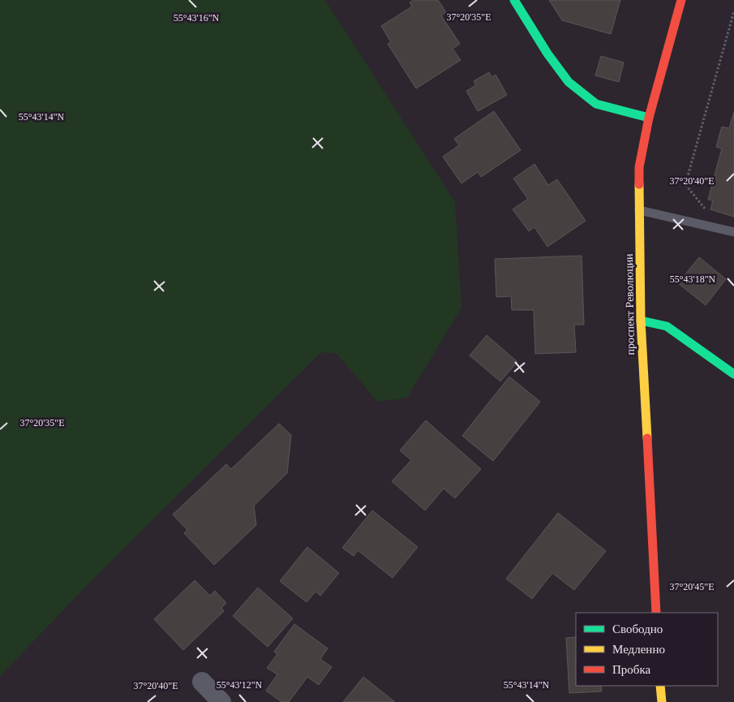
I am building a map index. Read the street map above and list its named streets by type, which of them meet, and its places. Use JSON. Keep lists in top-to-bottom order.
{
  "streets": {
    "street": ["проспект Революции"]
  },
  "legend": ["Свободно", "Медленно", "Пробка"],
  "coordinates": [
    "37°20'35\"E",
    "55°43'16\"N",
    "55°43'14\"N",
    "37°20'40\"E",
    "55°43'18\"N",
    "37°20'45\"E",
    "55°43'12\"N"
  ]
}
